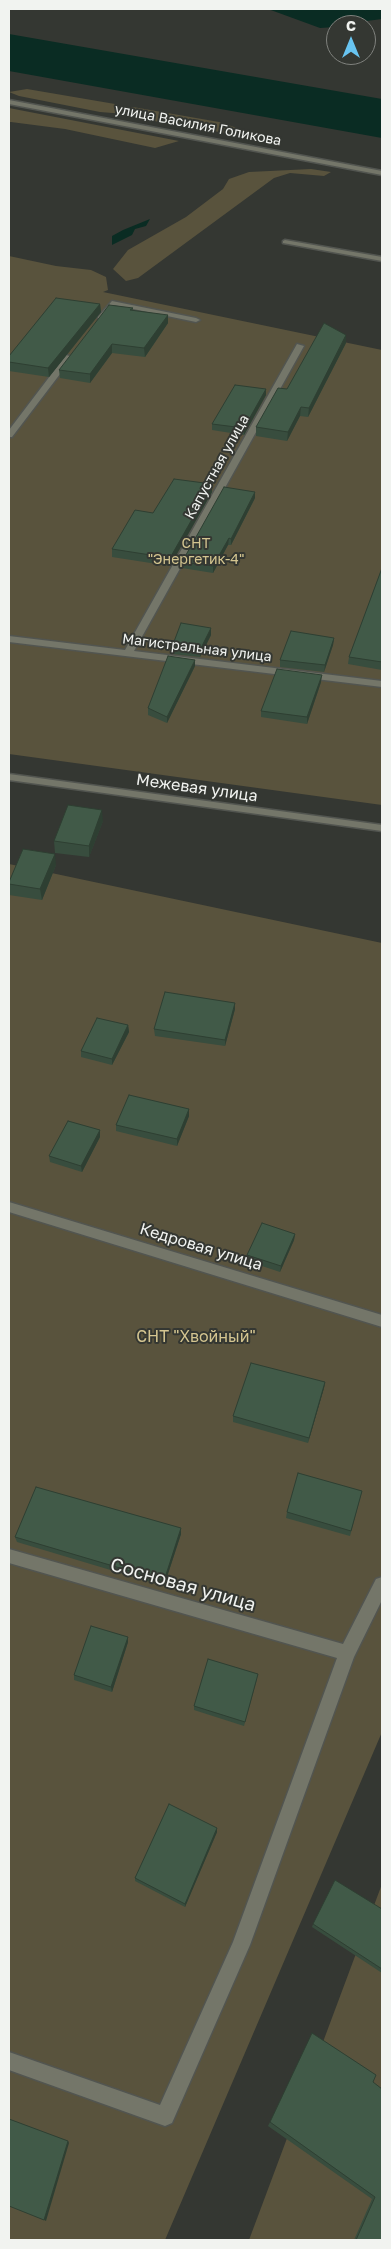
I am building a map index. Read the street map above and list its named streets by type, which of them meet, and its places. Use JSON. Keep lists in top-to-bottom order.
{
  "streets": {
    "street": [
      "улица Василия Голикова",
      "Капустная улица",
      "Магистральная улица",
      "Межевая улица",
      "Кедровая улица",
      "Сосновая улица"
    ]
  },
  "crossings": [
    ["Капустная улица", "Магистральная улица"]
  ],
  "parks": ["СНТ \"Энергетик-4\"", "СНТ \"Хвойный\""],
  "north": "top"
}
